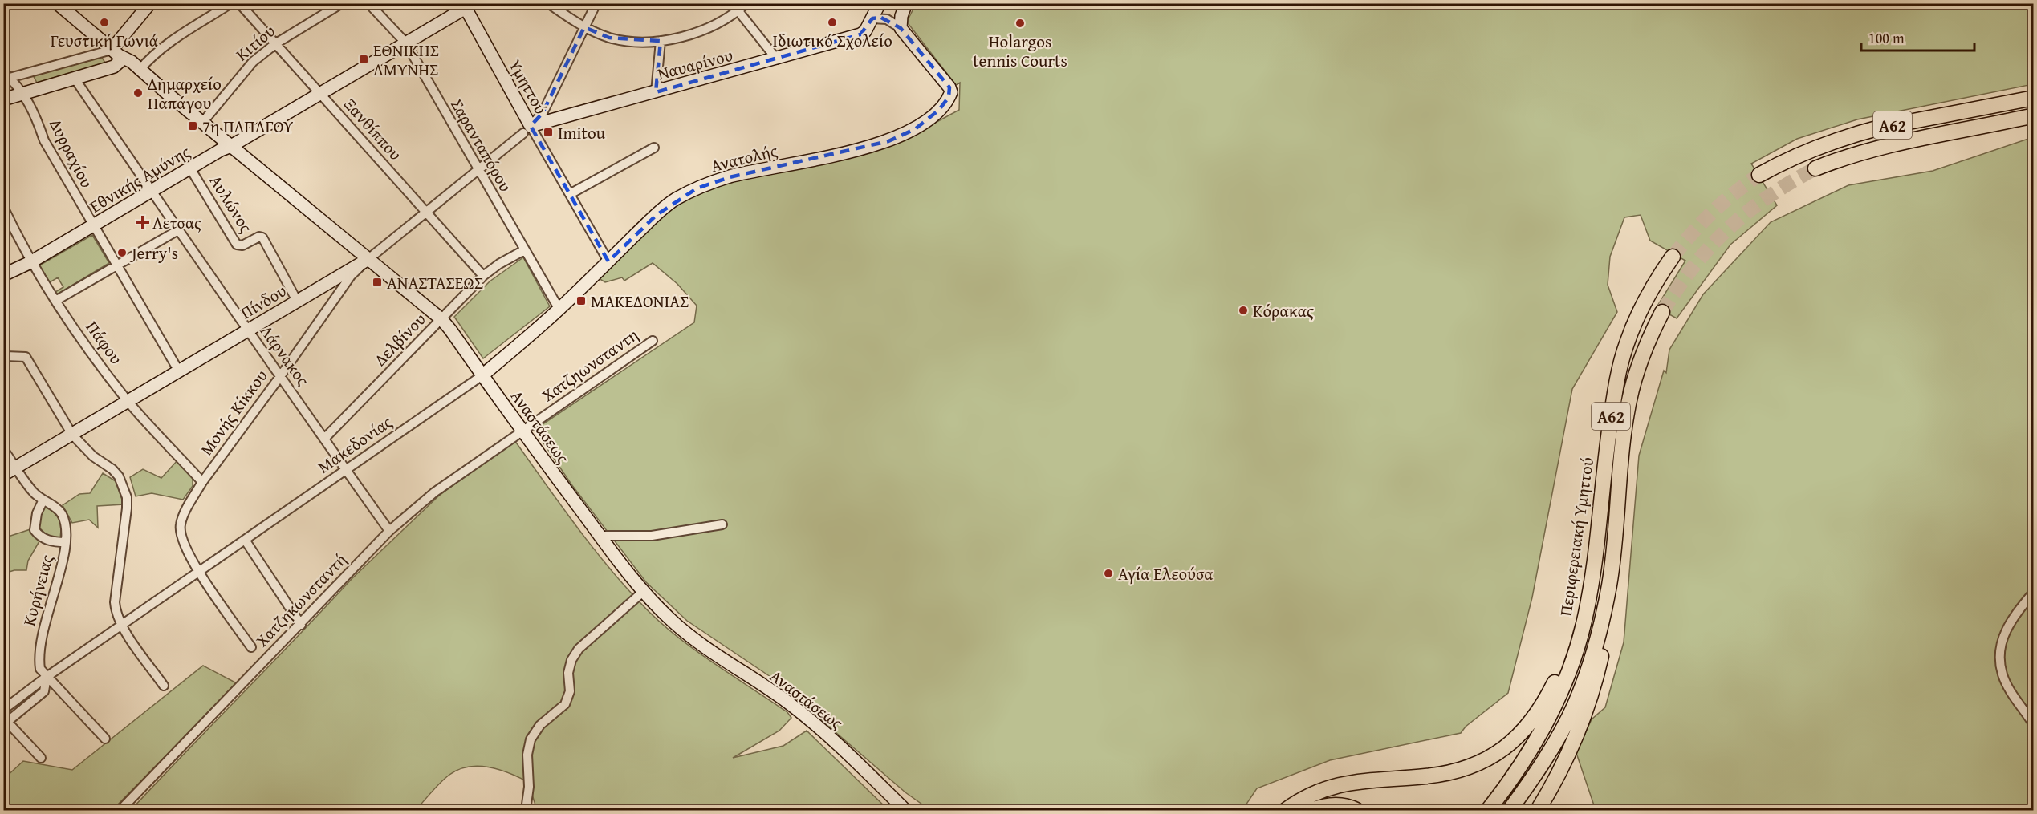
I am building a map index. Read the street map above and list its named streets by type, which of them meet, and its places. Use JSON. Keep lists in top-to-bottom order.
{
  "streets": {
    "highway": ["Α62", "Περιφερειακή Υμηττού"],
    "street": [
      "Κιτίου",
      "Ναυαρίνου",
      "Υμηττού",
      "Ξανθίππου",
      "Σαρανταπόρου",
      "Δυρραχίου",
      "Ανατολής",
      "Εθνικής Αμύνης",
      "Αυλώνος",
      "Πίνδου",
      "Δελβίνου",
      "Πάφου",
      "Λάρνακος",
      "Χατζηωνσταντη",
      "Μονής Κίκκου",
      "Αναστάσεως",
      "Μακεδονίας",
      "Κυρήνειας",
      "Χατζηκωνσταντή"
    ]
  },
  "crossings": [
    ["Κιτίου", "Ξανθίππου"],
    ["Κιτίου", "Αναστάσεως"],
    ["Ναυαρίνου", "Υμηττού"],
    ["Ναυαρίνου", "Ανατολής"],
    ["Ναυαρίνου", "Πίνδου"],
    ["Υμηττού", "Ανατολής"],
    ["Υμηττού", "Εθνικής Αμύνης"],
    ["Υμηττού", "Πίνδου"],
    ["Ξανθίππου", "Εθνικής Αμύνης"],
    ["Ξανθίππου", "Πίνδου"],
    ["Ξανθίππου", "Δελβίνου"],
    ["Σαρανταπόρου", "Ανατολής"],
    ["Σαρανταπόρου", "Εθνικής Αμύνης"],
    ["Σαρανταπόρου", "Πίνδου"],
    ["Σαρανταπόρου", "Δελβίνου"],
    ["Δυρραχίου", "Εθνικής Αμύνης"],
    ["Ανατολής", "Αναστάσεως"],
    ["Ανατολής", "Μακεδονίας"],
    ["Εθνικής Αμύνης", "Αυλώνος"],
    ["Εθνικής Αμύνης", "Πάφου"],
    ["Εθνικής Αμύνης", "Λάρνακος"],
    ["Εθνικής Αμύνης", "Αναστάσεως"],
    ["Αυλώνος", "Πίνδου"],
    ["Πίνδου", "Πάφου"],
    ["Πίνδου", "Λάρνακος"],
    ["Πίνδου", "Μονής Κίκκου"],
    ["Πίνδου", "Αναστάσεως"],
    ["Πίνδου", "Κυρήνειας"],
    ["Δελβίνου", "Λάρνακος"],
    ["Δελβίνου", "Αναστάσεως"],
    ["Πάφου", "Μονής Κίκκου"],
    ["Λάρνακος", "Μονής Κίκκου"],
    ["Λάρνακος", "Μακεδονίας"],
    ["Λάρνακος", "Χατζηκωνσταντή"],
    ["Χατζηωνσταντη", "Αναστάσεως"],
    ["Χατζηωνσταντη", "Χατζηκωνσταντή"],
    ["Μονής Κίκκου", "Αναστάσεως"],
    ["Μονής Κίκκου", "Μακεδονίας"],
    ["Αναστάσεως", "Μακεδονίας"],
    ["Αναστάσεως", "Χατζηκωνσταντή"],
    ["Μακεδονίας", "Κυρήνειας"]
  ],
  "places": {
    "other": [
      "Γευστική Γωνιά",
      "Ιδιωτικό Σχολείο",
      "Holargos tennis Courts",
      "Δημαρχείο Παπάγου",
      "Jerry's",
      "Κόρακας",
      "Αγία Ελεούσα"
    ],
    "transit": [
      "ΕΘΝΙΚΗΣ ΑΜΥΝΗΣ",
      "7η ΠΑΠΑΓΟΥ",
      "Imitou",
      "ΑΝΑΣΤΑΣΕΩΣ",
      "ΜΑΚΕΔΟΝΙΑΣ"
    ],
    "health": ["Λετσας"]
  },
  "scale_bar": "100 m"
}
